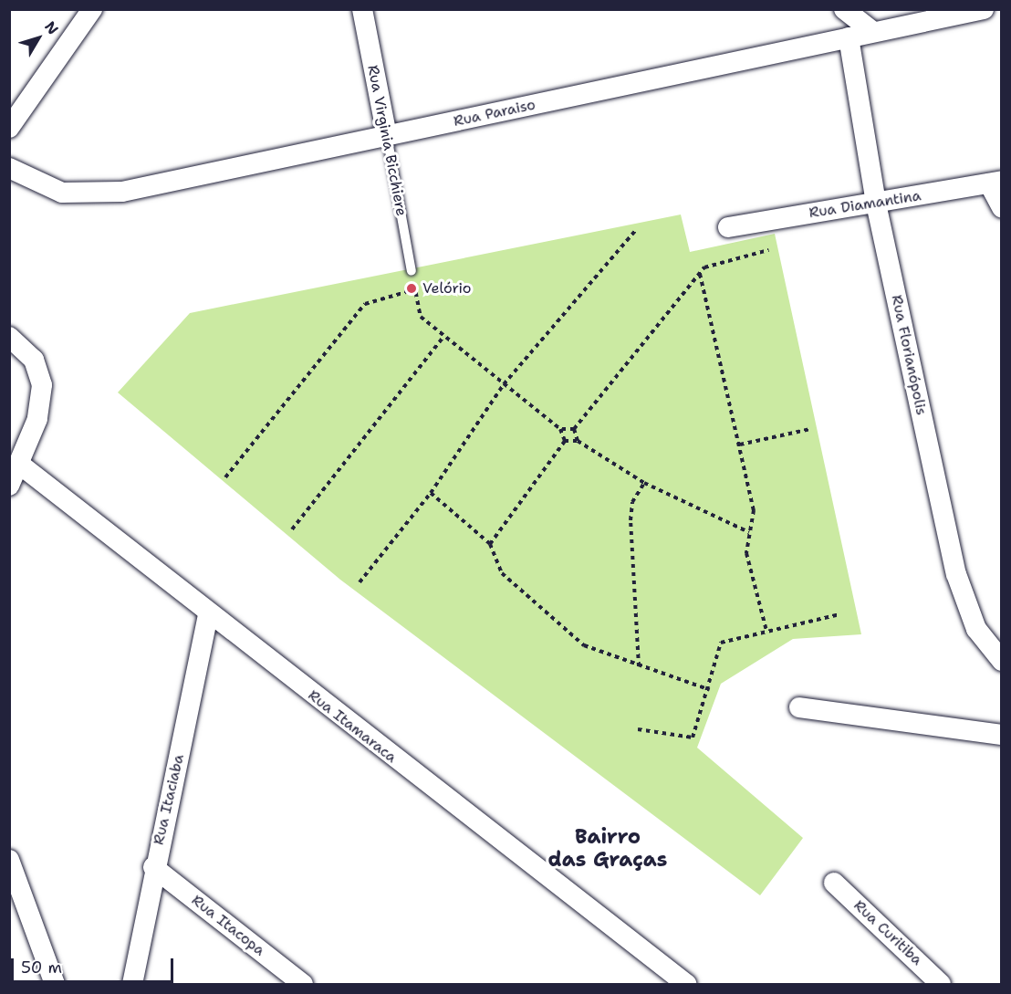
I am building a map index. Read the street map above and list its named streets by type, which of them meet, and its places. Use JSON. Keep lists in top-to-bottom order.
{
  "streets": {
    "street": [
      "Rua Paraiso",
      "Rua Virginia Bicchiere",
      "Rua Diamantina",
      "Rua Florianópolis",
      "Rua Itamaraca",
      "Rua Itaciaba",
      "Rua Itacopa",
      "Rua Curitiba"
    ]
  },
  "crossings": [
    ["Rua Paraiso", "Rua Virginia Bicchiere"],
    ["Rua Paraiso", "Rua Florianópolis"],
    ["Rua Diamantina", "Rua Florianópolis"],
    ["Rua Itamaraca", "Rua Itaciaba"],
    ["Rua Itaciaba", "Rua Itacopa"]
  ],
  "districts": ["Bairro das Graças"],
  "places": ["Velório"],
  "scale_bar": "50 m",
  "north": "top right"
}
